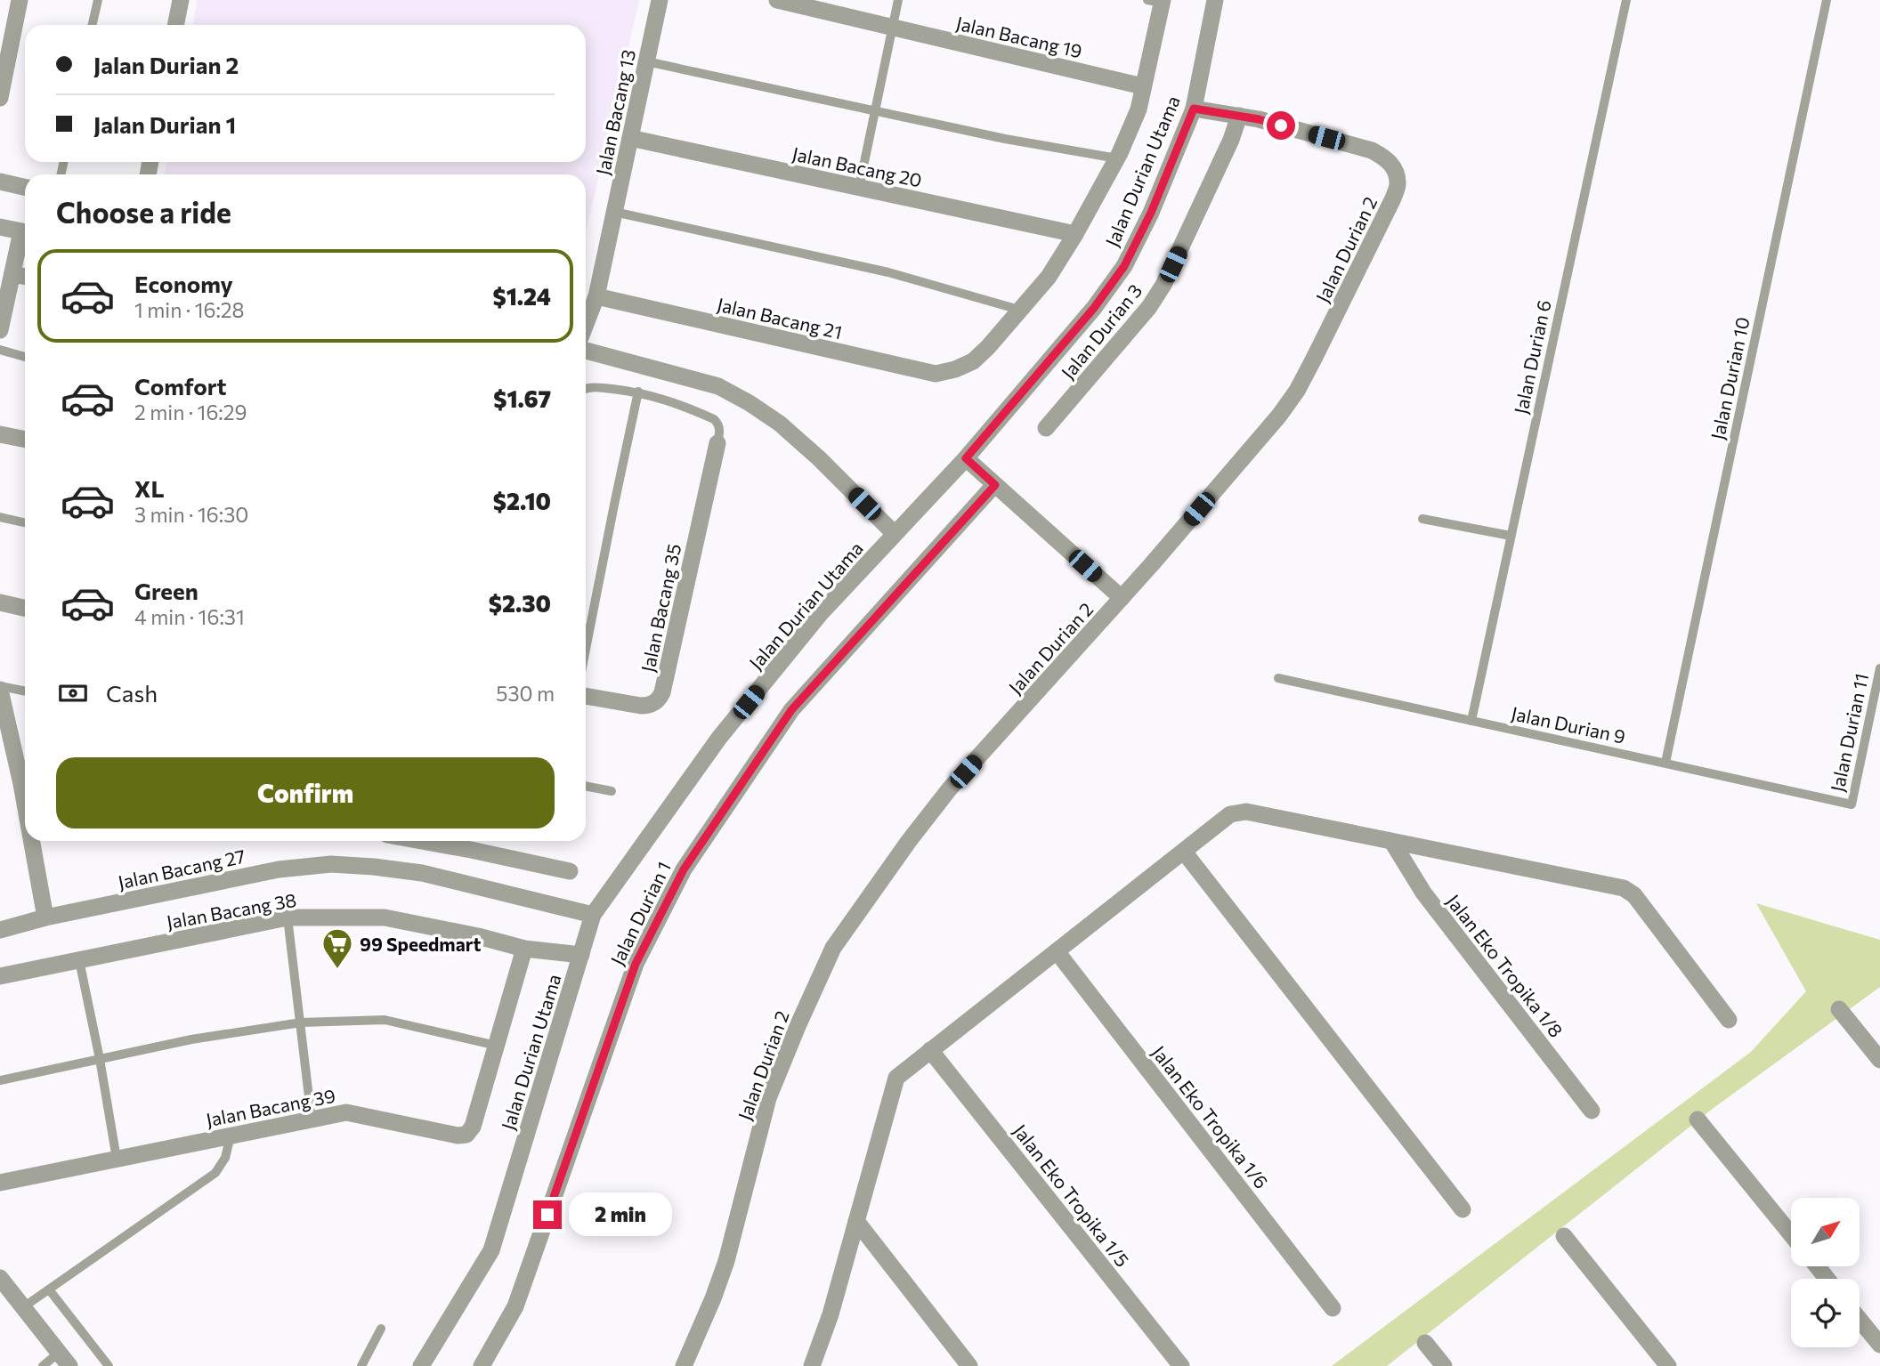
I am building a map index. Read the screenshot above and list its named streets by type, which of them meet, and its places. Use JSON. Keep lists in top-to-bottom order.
{
  "streets": {
    "street": [
      "Jalan Bacang 19",
      "Jalan Bacang 13",
      "Jalan Bacang 20",
      "Jalan Durian Utama",
      "Jalan Durian 2",
      "Jalan Bacang 21",
      "Jalan Durian 3",
      "Jalan Bacang 35",
      "Jalan Bacang 27",
      "Jalan Bacang 38",
      "Jalan Durian 1",
      "Jalan Eko Tropika 1/8",
      "Jalan Bacang 39",
      "Jalan Eko Tropika 1/6",
      "Jalan Eko Tropika 1/5"
    ],
    "lane": [
      "Jalan Durian 6",
      "Jalan Durian 10",
      "Jalan Durian 9",
      "Jalan Durian 11"
    ]
  },
  "crossings": [
    ["Jalan Bacang 13", "Jalan Bacang 20"],
    ["Jalan Bacang 13", "Jalan Bacang 21"],
    ["Jalan Durian Utama", "Jalan Durian 2"],
    ["Jalan Durian Utama", "Jalan Bacang 27"],
    ["Jalan Durian Utama", "Jalan Bacang 38"],
    ["Jalan Durian 2", "Jalan Durian 3"],
    ["Jalan Durian 6", "Jalan Durian 9"],
    ["Jalan Durian 10", "Jalan Durian 9"],
    ["Jalan Durian 9", "Jalan Durian 11"],
    ["Jalan Bacang 38", "Jalan Bacang 39"]
  ],
  "places": {
    "supermarket": ["99 Speedmart"]
  },
  "north": "top right",
  "page": {
    "banner": ["Jalan Durian 2", "Jalan Durian 1"],
    "heading": "Choose a ride",
    "list": [
      {
        "name": "Economy",
        "note": "1 min · 16:28",
        "value": "$1.24"
      },
      {
        "name": "Comfort",
        "note": "2 min · 16:29",
        "value": "$1.67"
      },
      {
        "name": "XL",
        "note": "3 min · 16:30",
        "value": "$2.10"
      },
      {
        "name": "Green",
        "note": "4 min · 16:31",
        "value": "$2.30"
      }
    ],
    "pay": ["Cash", "530 m"],
    "buttons": "Confirm",
    "bubble": "2 min"
  }
}
